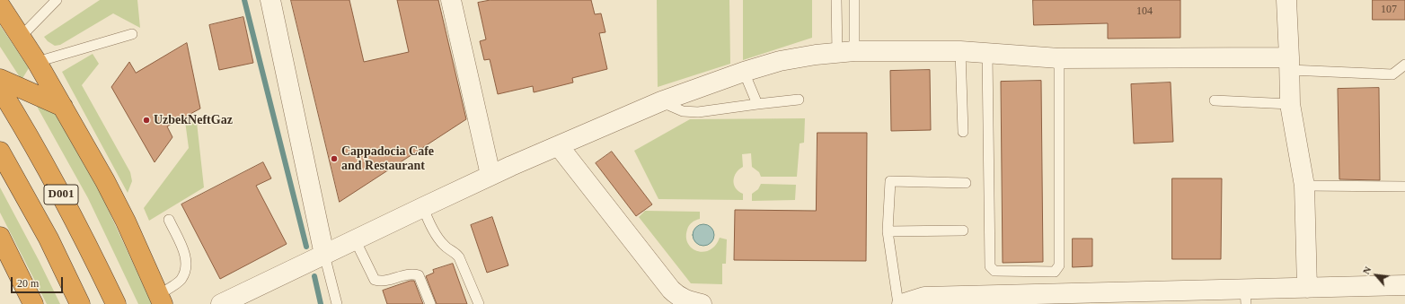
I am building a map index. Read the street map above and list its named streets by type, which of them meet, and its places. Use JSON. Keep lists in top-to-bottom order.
{
  "streets": {
    "highway": ["D001"]
  },
  "places": ["UzbekNeftGaz", "Cappadocia Cafe and Restaurant"],
  "house_numbers": ["107", "104"],
  "scale_bar": "20 m",
  "north": "top left"
}
